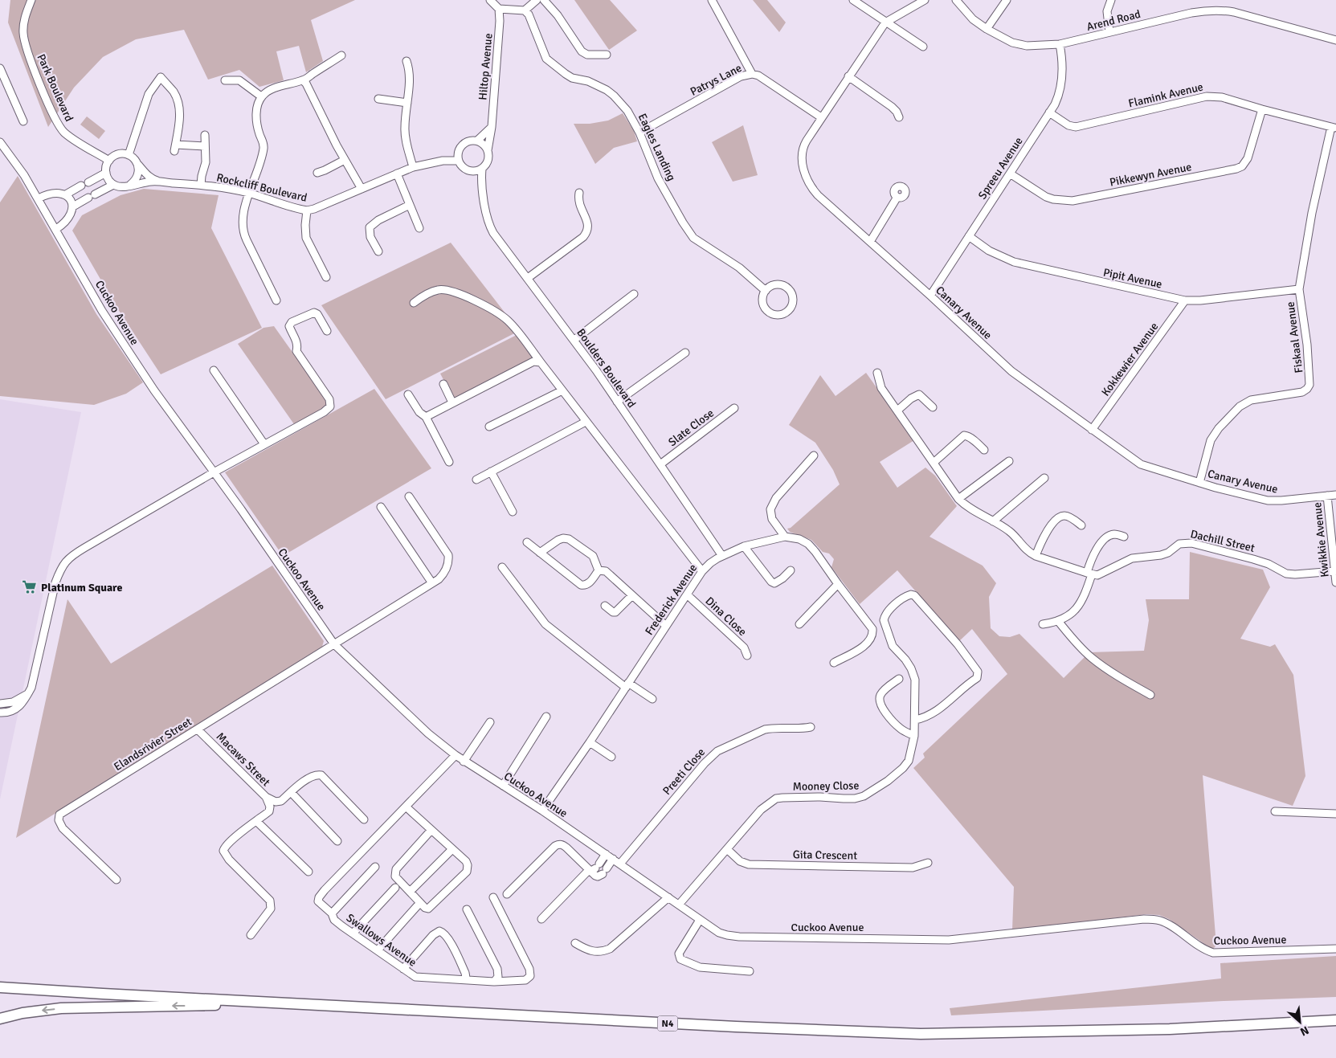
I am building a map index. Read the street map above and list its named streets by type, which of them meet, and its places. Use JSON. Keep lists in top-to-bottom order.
{
  "streets": {
    "highway": ["N4"],
    "street": [
      "Arend Road",
      "Hiltop Avenue",
      "Patrys Lane",
      "Park Boulevard",
      "Flamink Avenue",
      "Eagles Landing",
      "Spreeu Avenue",
      "Pikkewyn Avenue",
      "Rockcliff Boulevard",
      "Pipit Avenue",
      "Cuckoo Avenue",
      "Canary Avenue",
      "Fiskaal Avenue",
      "Kokkewier Avenue",
      "Boulders Boulevard",
      "Slate Close",
      "Kwikkie Avenue",
      "Dachill Street",
      "Frederick Avenue",
      "Dina Close",
      "Elandsrivier Street",
      "Macaws Street",
      "Preeti Close",
      "Mooney Close",
      "Gita Crescent",
      "Swallows Avenue"
    ]
  },
  "crossings": [
    ["Arend Road", "Spreeu Avenue"],
    ["Hiltop Avenue", "Rockcliff Boulevard"],
    ["Hiltop Avenue", "Boulders Boulevard"],
    ["Patrys Lane", "Eagles Landing"],
    ["Patrys Lane", "Canary Avenue"],
    ["Flamink Avenue", "Spreeu Avenue"],
    ["Flamink Avenue", "Pikkewyn Avenue"],
    ["Flamink Avenue", "Fiskaal Avenue"],
    ["Spreeu Avenue", "Pikkewyn Avenue"],
    ["Spreeu Avenue", "Pipit Avenue"],
    ["Spreeu Avenue", "Canary Avenue"],
    ["Rockcliff Boulevard", "Boulders Boulevard"],
    ["Pipit Avenue", "Fiskaal Avenue"],
    ["Pipit Avenue", "Kokkewier Avenue"],
    ["Cuckoo Avenue", "Frederick Avenue"],
    ["Cuckoo Avenue", "Elandsrivier Street"],
    ["Cuckoo Avenue", "Preeti Close"],
    ["Cuckoo Avenue", "Mooney Close"],
    ["Cuckoo Avenue", "Swallows Avenue"],
    ["Canary Avenue", "Fiskaal Avenue"],
    ["Canary Avenue", "Kokkewier Avenue"],
    ["Canary Avenue", "Kwikkie Avenue"],
    ["Boulders Boulevard", "Slate Close"],
    ["Boulders Boulevard", "Frederick Avenue"],
    ["Kwikkie Avenue", "Dachill Street"],
    ["Frederick Avenue", "Dina Close"],
    ["Elandsrivier Street", "Macaws Street"],
    ["Mooney Close", "Gita Crescent"]
  ],
  "places": {
    "supermarket": ["Platinum Square"]
  },
  "north": "bottom right"
}
